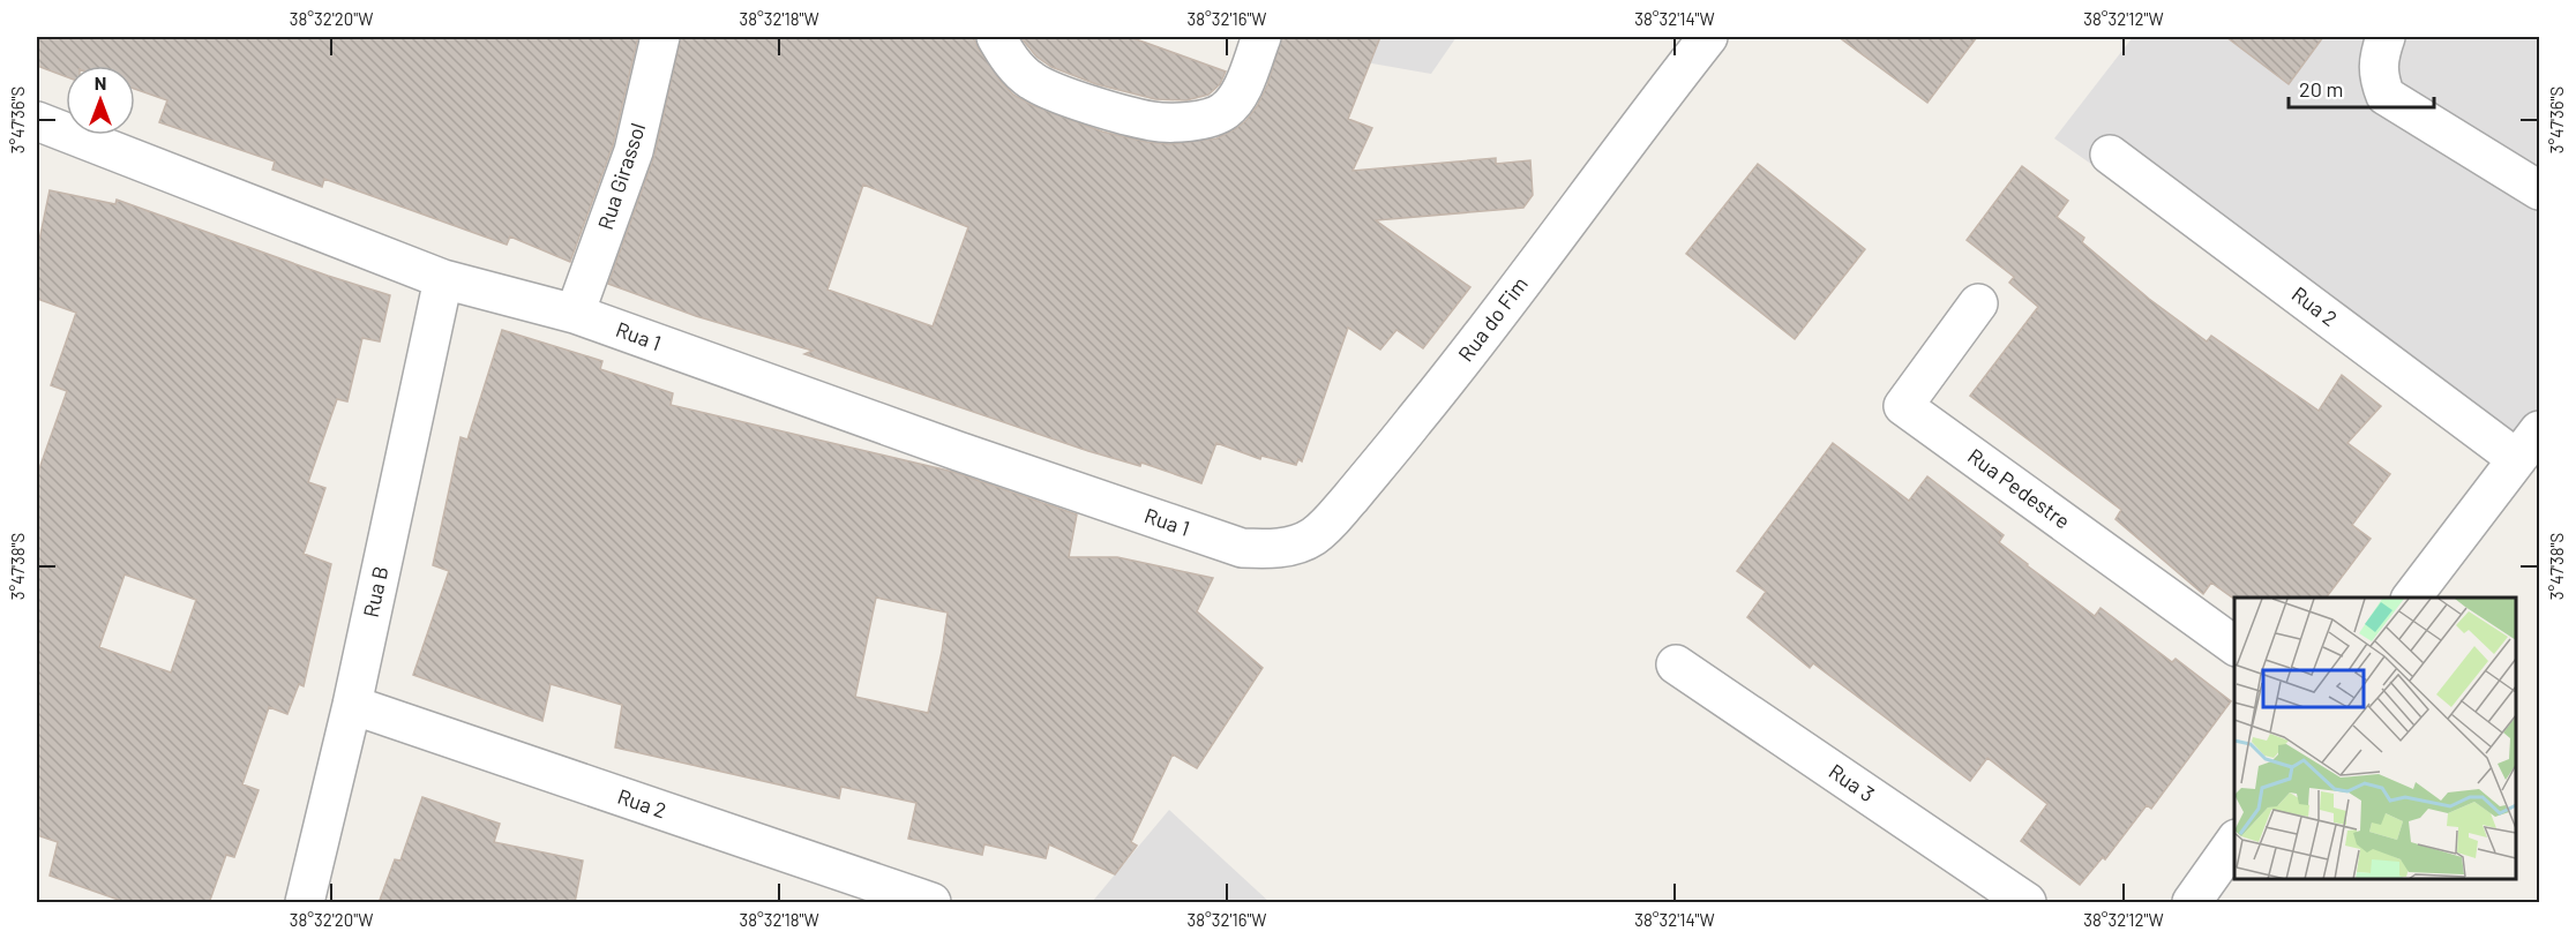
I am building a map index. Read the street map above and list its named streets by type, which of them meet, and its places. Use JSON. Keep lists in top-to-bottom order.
{
  "streets": {
    "street": [
      "Rua Girassol",
      "Rua 2",
      "Rua do Fim",
      "Rua 1",
      "Rua Pedestre",
      "Rua B",
      "Rua 3"
    ]
  },
  "crossings": [
    ["Rua Girassol", "Rua 1"],
    ["Rua 2", "Rua B"],
    ["Rua do Fim", "Rua 1"],
    ["Rua 1", "Rua B"]
  ],
  "scale_bar": "20 m",
  "north": "top",
  "coordinates": [
    "38°32'20\"W",
    "38°32'18\"W",
    "38°32'16\"W",
    "38°32'14\"W",
    "38°32'12\"W",
    "3°47'36\"S",
    "3°47'38\"S"
  ]
}
